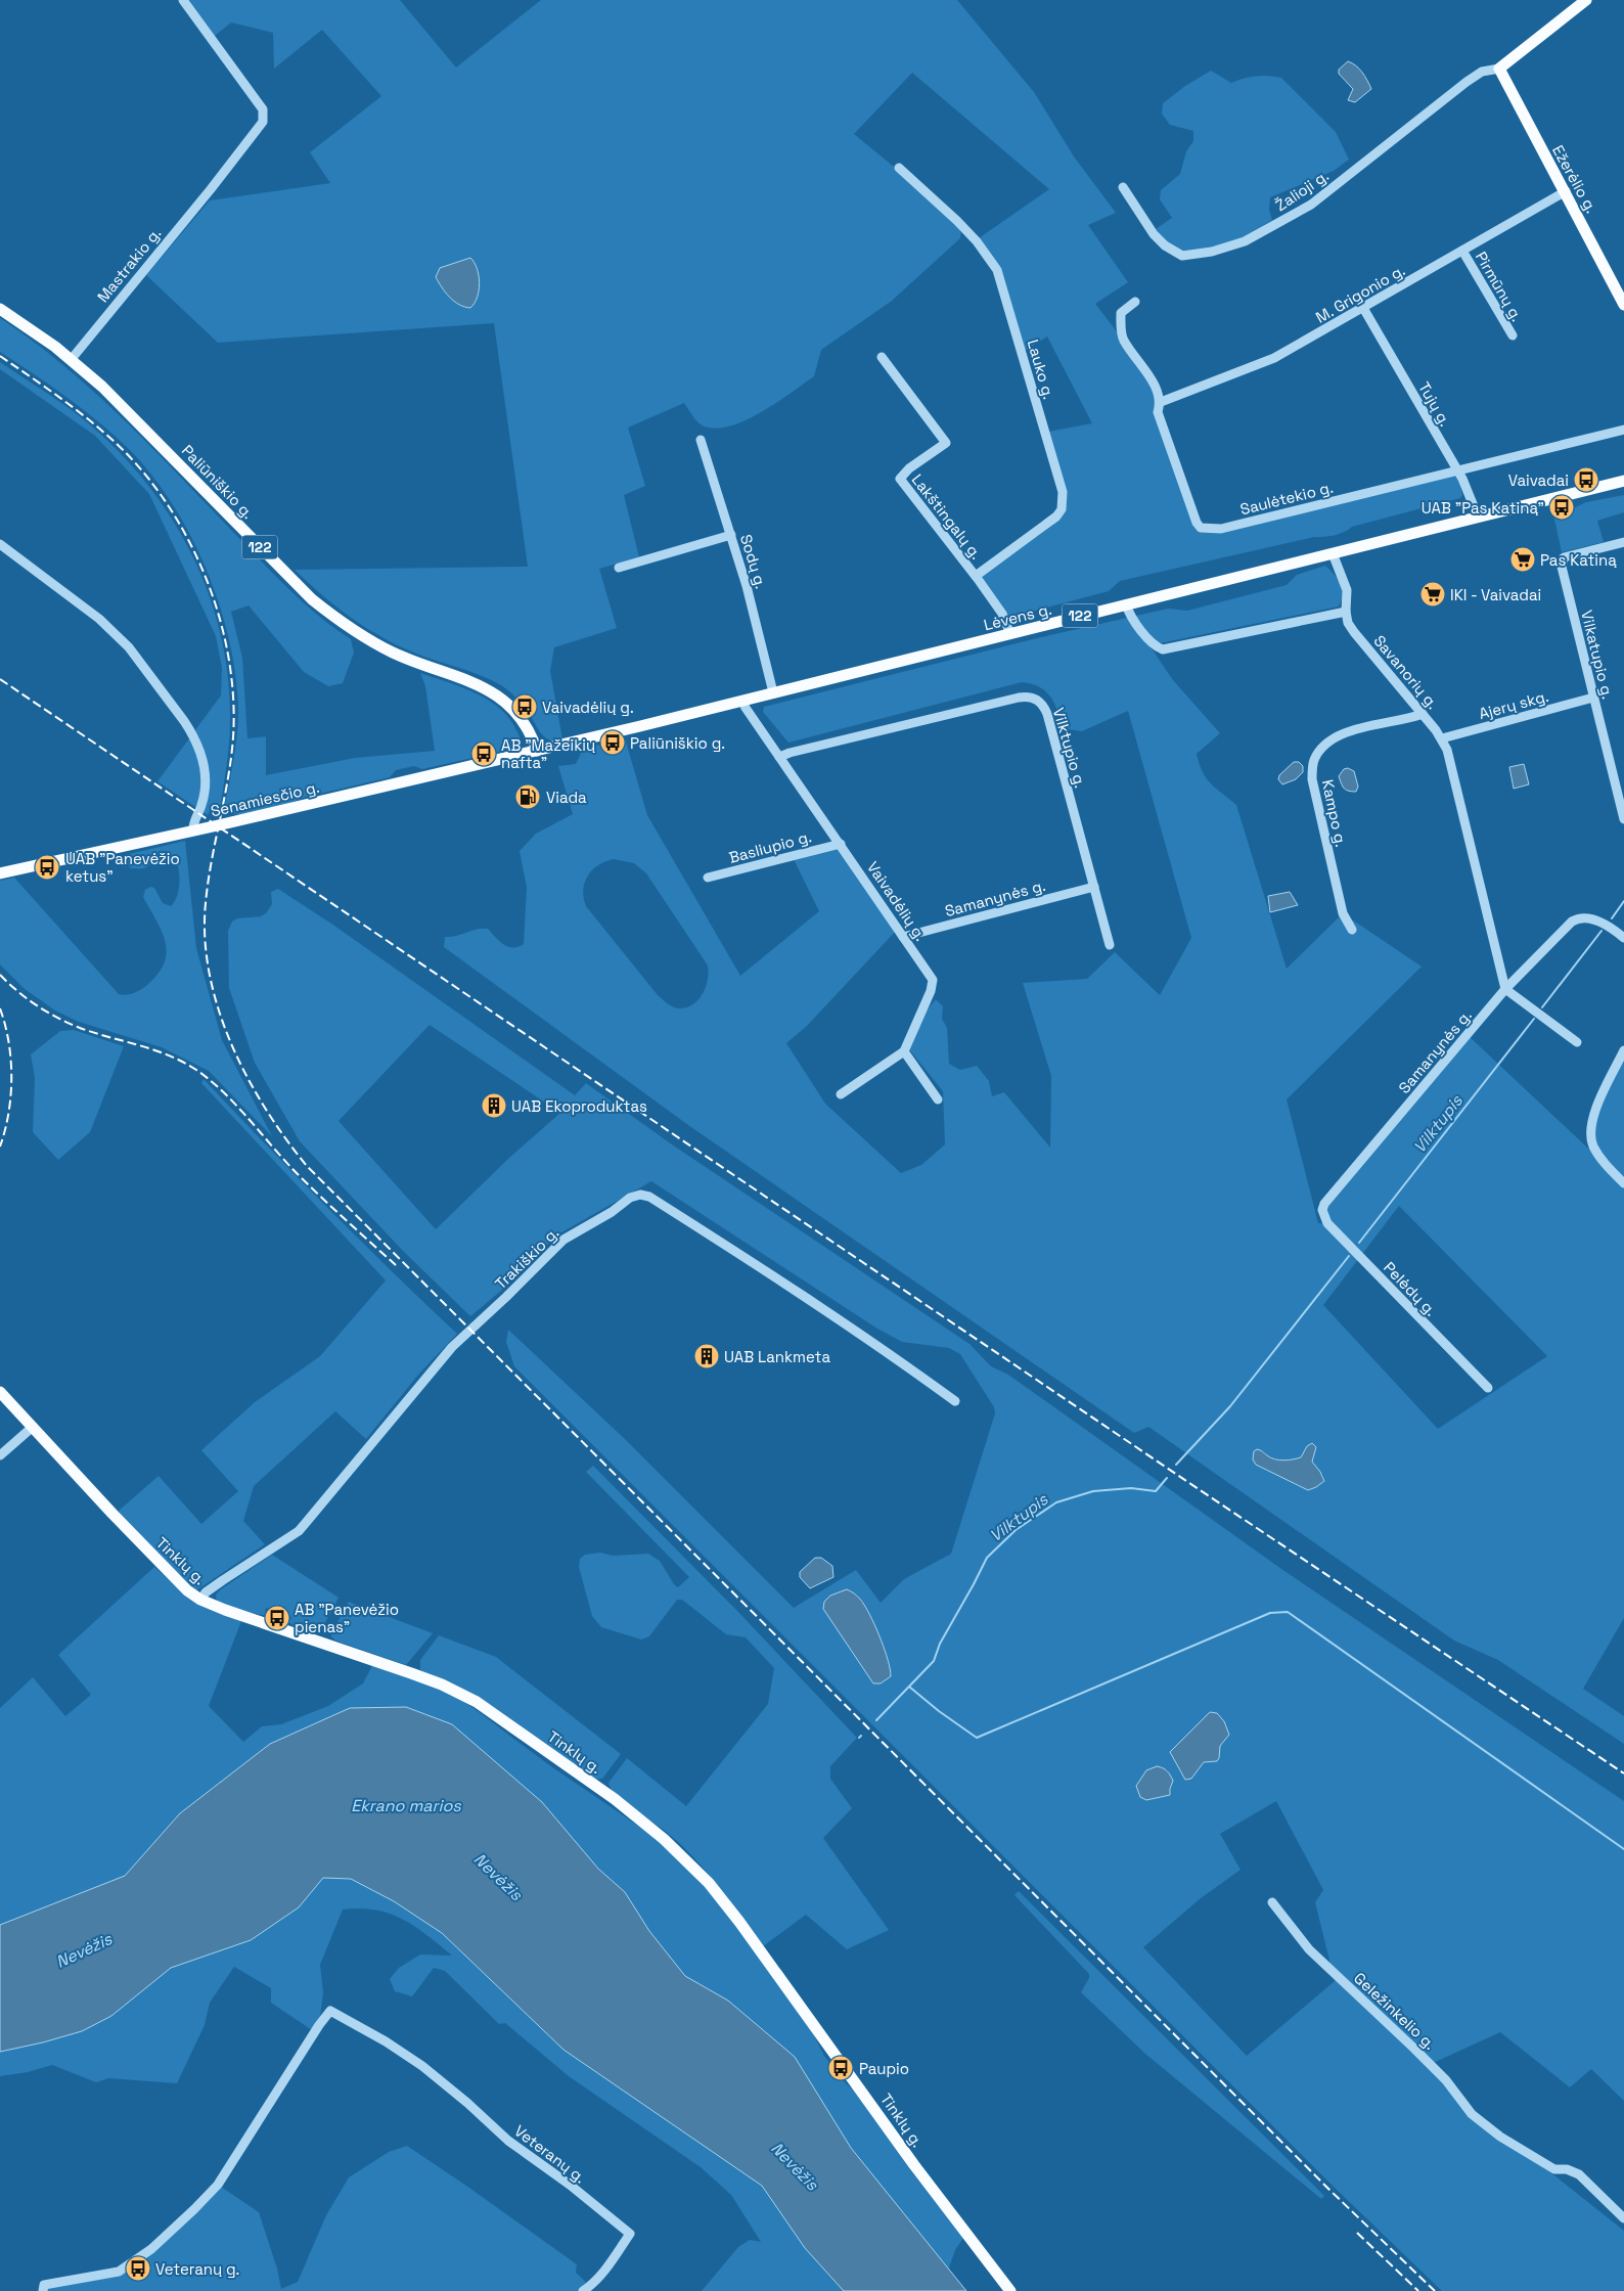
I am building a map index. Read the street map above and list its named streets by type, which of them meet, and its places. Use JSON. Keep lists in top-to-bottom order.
{
  "streets": {
    "main road": [
      "Ežerėlio g.",
      "Paliūniškio g.",
      "122",
      "Lėvens g.",
      "Senamiesčio g.",
      "Tinklų g."
    ],
    "street": [
      "Žalioji g.",
      "Mastrakio g.",
      "Pirmūnų g.",
      "M. Grigonio g.",
      "Lauko g.",
      "Tujų g.",
      "Saulėtekio g.",
      "Lakštingalų g.",
      "Sodų g.",
      "Vilkatupio g.",
      "Savanorių g.",
      "Ajerų skg.",
      "Vilktupio g.",
      "Kampo g.",
      "Basliupio g.",
      "Samanynės g.",
      "Vaivadėlių g.",
      "Trakiškio g.",
      "Pelėdų g.",
      "Geležinkelio g.",
      "Veteranų g."
    ]
  },
  "crossings": [
    ["Ežerėlio g.", "Žalioji g."],
    ["Ežerėlio g.", "M. Grigonio g."],
    ["Mastrakio g.", "Paliūniškio g."],
    ["Pirmūnų g.", "M. Grigonio g."],
    ["M. Grigonio g.", "Tujų g."],
    ["M. Grigonio g.", "Saulėtekio g."],
    ["Lauko g.", "Lakštingalų g."],
    ["Tujų g.", "Saulėtekio g."],
    ["Tujų g.", "Lėvens g."],
    ["Paliūniškio g.", "Lėvens g."],
    ["Paliūniškio g.", "Senamiesčio g."],
    ["Lakštingalų g.", "Lėvens g."],
    ["Sodų g.", "Lėvens g."],
    ["Lėvens g.", "Senamiesčio g."],
    ["Lėvens g.", "Vaivadėlių g."],
    ["Vilkatupio g.", "Ajerų skg."],
    ["Savanorių g.", "Ajerų skg."],
    ["Savanorių g.", "Kampo g."],
    ["Savanorių g.", "Samanynės g."],
    ["Vilktupio g.", "Samanynės g."],
    ["Vilktupio g.", "Vaivadėlių g."],
    ["Basliupio g.", "Vaivadėlių g."],
    ["Samanynės g.", "Vaivadėlių g."],
    ["Samanynės g.", "Pelėdų g."],
    ["Trakiškio g.", "Tinklų g."]
  ],
  "water": ["Vilktupis", "Ekrano marios", "Nevėžis"],
  "places": {
    "bus stop": [
      "Vaivadai",
      "UAB \"Pas Katiną\"",
      "Vaivadėlių g.",
      "Paliūniškio g.",
      "AB \"Mažeikių nafta\"",
      "UAB \"Panevėžio ketus\"",
      "AB \"Panevėžio pienas\"",
      "Paupio",
      "Veteranų g."
    ],
    "supermarket": ["Pas Katiną", "IKI - Vaivadai"],
    "fuel station": ["Viada"],
    "building": ["UAB Ekoproduktas", "UAB Lankmeta"]
  }
}
